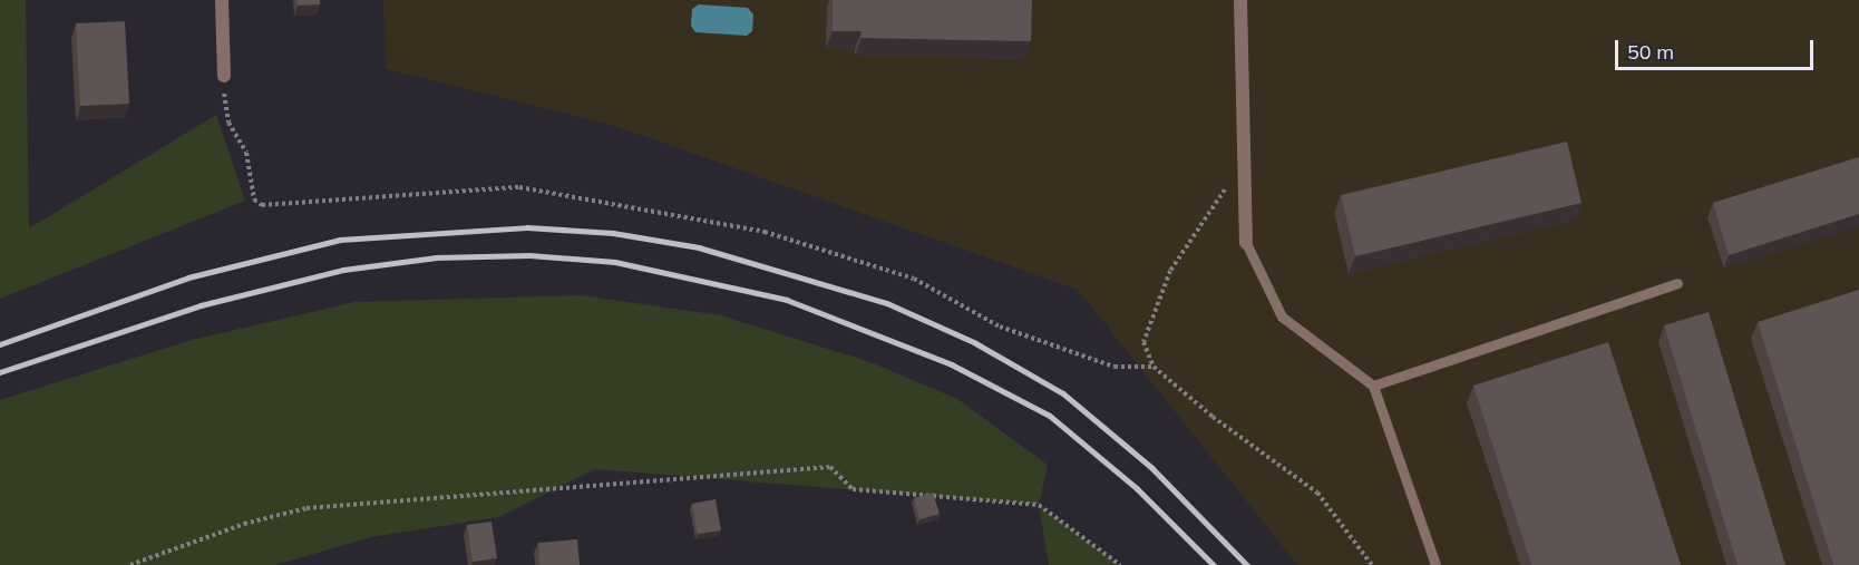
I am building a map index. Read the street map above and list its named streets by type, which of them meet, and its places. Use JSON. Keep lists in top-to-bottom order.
{
  "scale_bar": "50 m"
}
